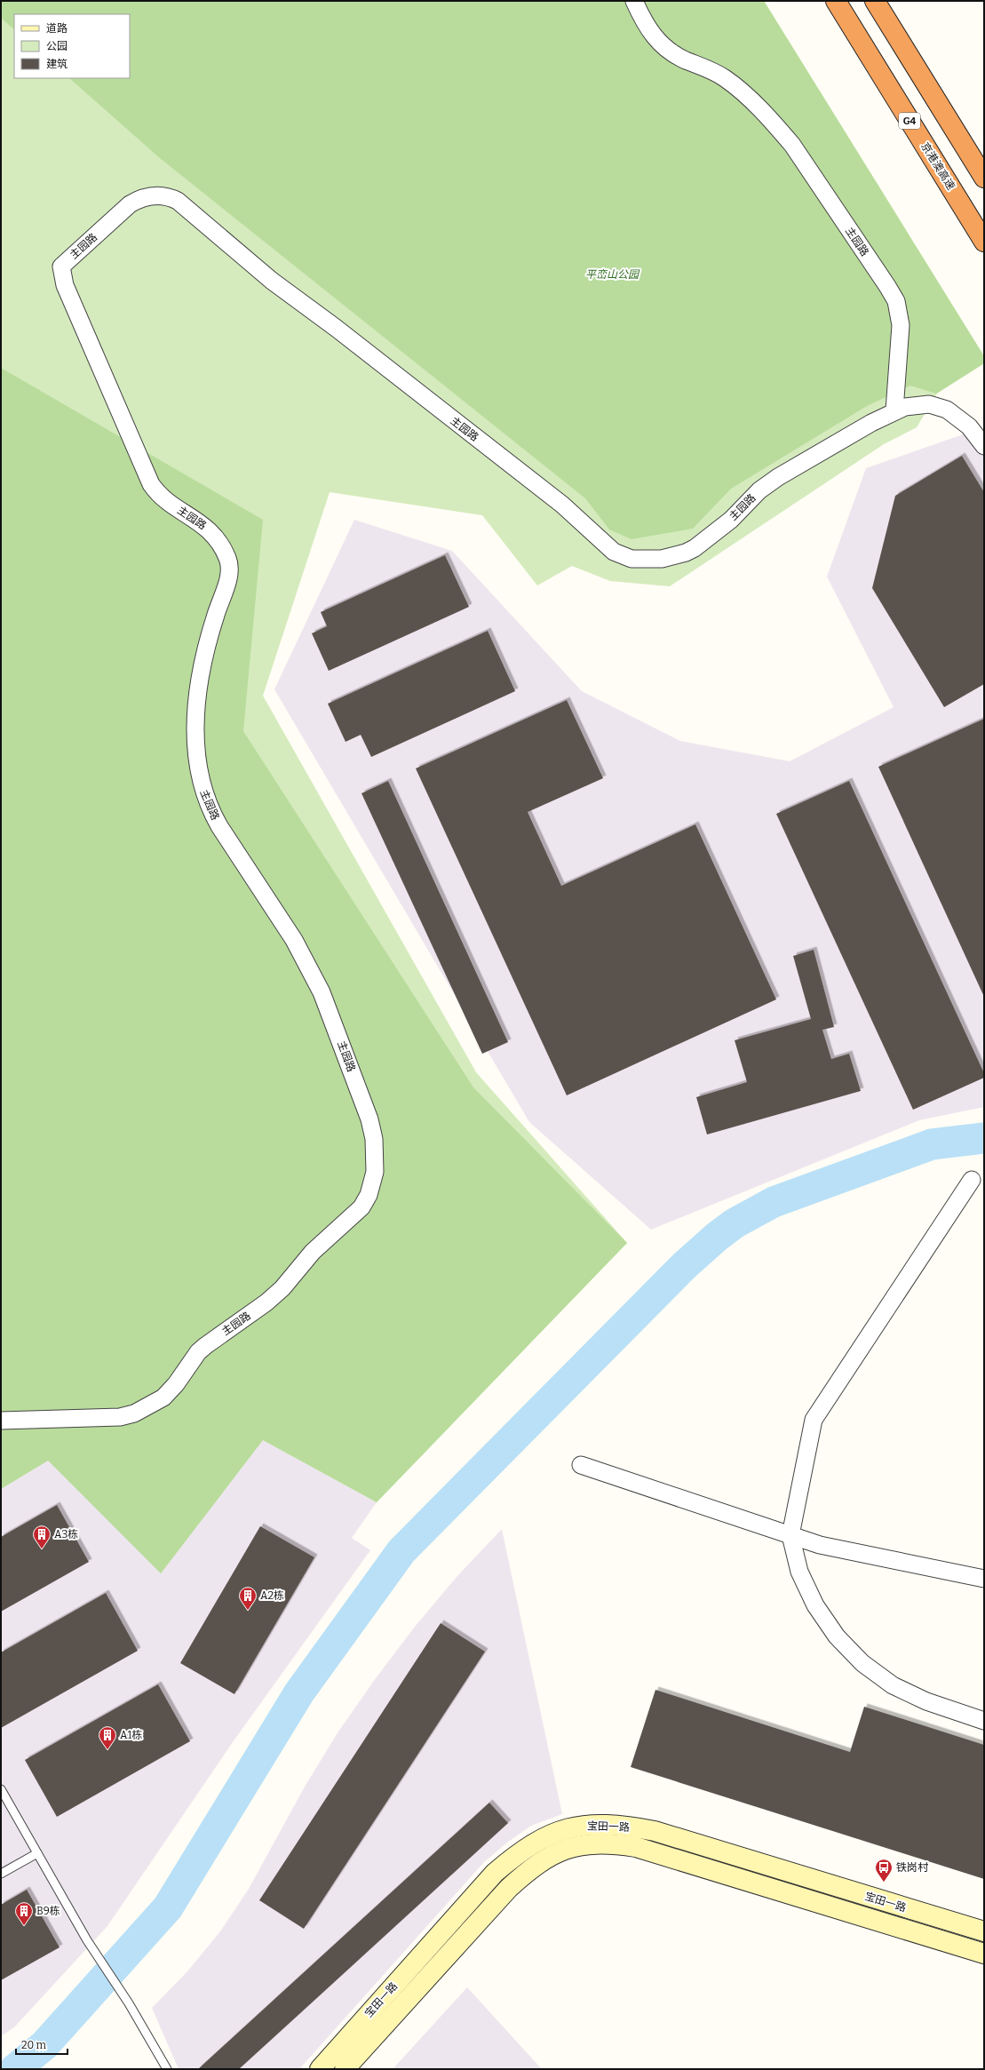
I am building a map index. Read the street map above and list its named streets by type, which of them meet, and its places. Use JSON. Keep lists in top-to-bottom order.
{
  "streets": {
    "highway": ["G4", "京港澳高速"],
    "main road": ["宝田一路"],
    "street": ["主园路"]
  },
  "parks": ["平峦山公园"],
  "places": {
    "building": [
      "A3栋",
      "A2栋",
      "A1栋",
      "B9栋"
    ],
    "bus stop": ["铁岗村"]
  },
  "legend": ["道路", "公园", "建筑"],
  "scale_bar": "20 m"
}
